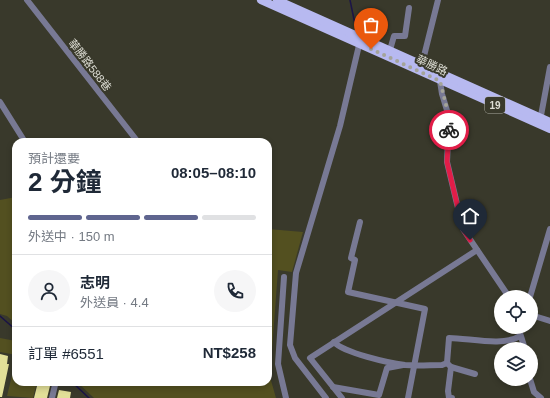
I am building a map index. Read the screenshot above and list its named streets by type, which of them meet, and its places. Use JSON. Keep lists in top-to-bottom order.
{
  "streets": {
    "main road": ["華勝路", "19"],
    "street": ["華勝路588巷"]
  },
  "page": {
    "heading": ["2 分鐘", "預計還要", "08:05–08:10"],
    "panel": [
      "志明",
      "外送員 · 4.4",
      "訂單 #6551",
      "NT$258"
    ],
    "bar": "外送中 · 150 m"
  }
}
